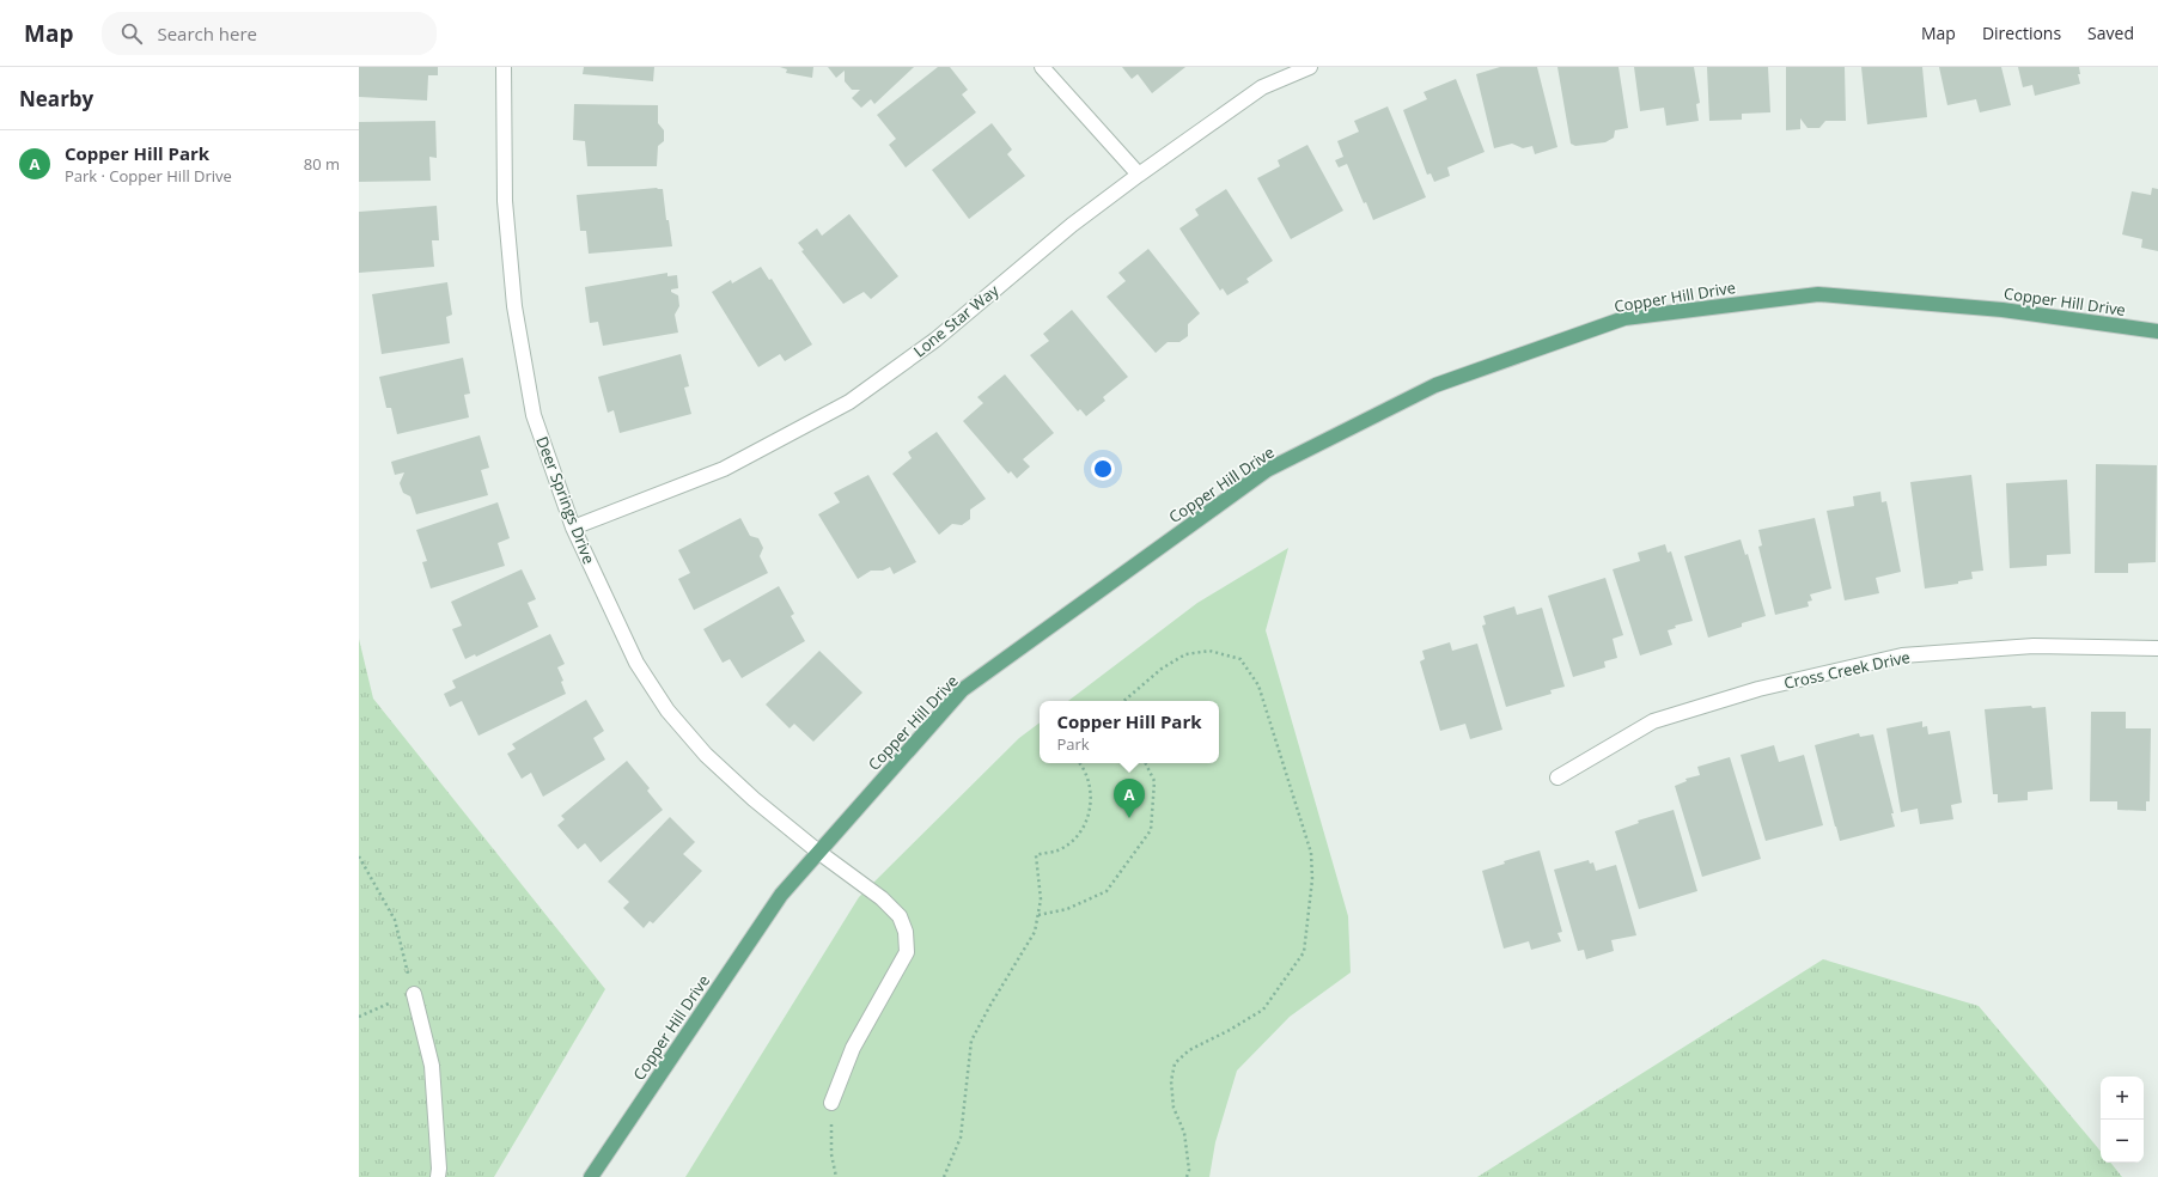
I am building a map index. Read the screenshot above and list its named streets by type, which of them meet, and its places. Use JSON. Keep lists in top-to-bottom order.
{
  "streets": {
    "main road": ["Copper Hill Drive"],
    "street": ["Lone Star Way", "Deer Springs Drive", "Cross Creek Drive"]
  },
  "crossings": [
    ["Copper Hill Drive", "Deer Springs Drive"],
    ["Lone Star Way", "Deer Springs Drive"]
  ],
  "page": {
    "header": "Map",
    "search": "Search here",
    "nav": ["Map", "Directions", "Saved"],
    "heading": "Nearby",
    "list": [
      {
        "mark": "A",
        "name": "Copper Hill Park",
        "note": "Park · Copper Hill Drive",
        "value": "80 m"
      }
    ],
    "popup": ["Copper Hill Park", "Park"],
    "pins": "A",
    "map_buttons": ["+", "−"]
  }
}
